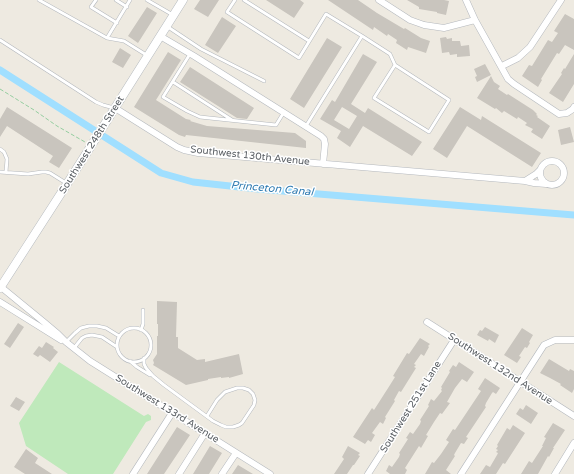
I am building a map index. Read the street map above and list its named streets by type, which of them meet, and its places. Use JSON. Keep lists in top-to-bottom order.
{
  "streets": {
    "street": [
      "Southwest 248th Street",
      "Southwest 130th Avenue",
      "Southwest 132nd Avenue",
      "Southwest 251st Lane",
      "Southwest 133rd Avenue"
    ]
  },
  "crossings": [
    ["Southwest 248th Street", "Southwest 130th Avenue"],
    ["Southwest 248th Street", "Southwest 133rd Avenue"],
    ["Southwest 132nd Avenue", "Southwest 251st Lane"]
  ],
  "water": ["Princeton Canal"]
}
